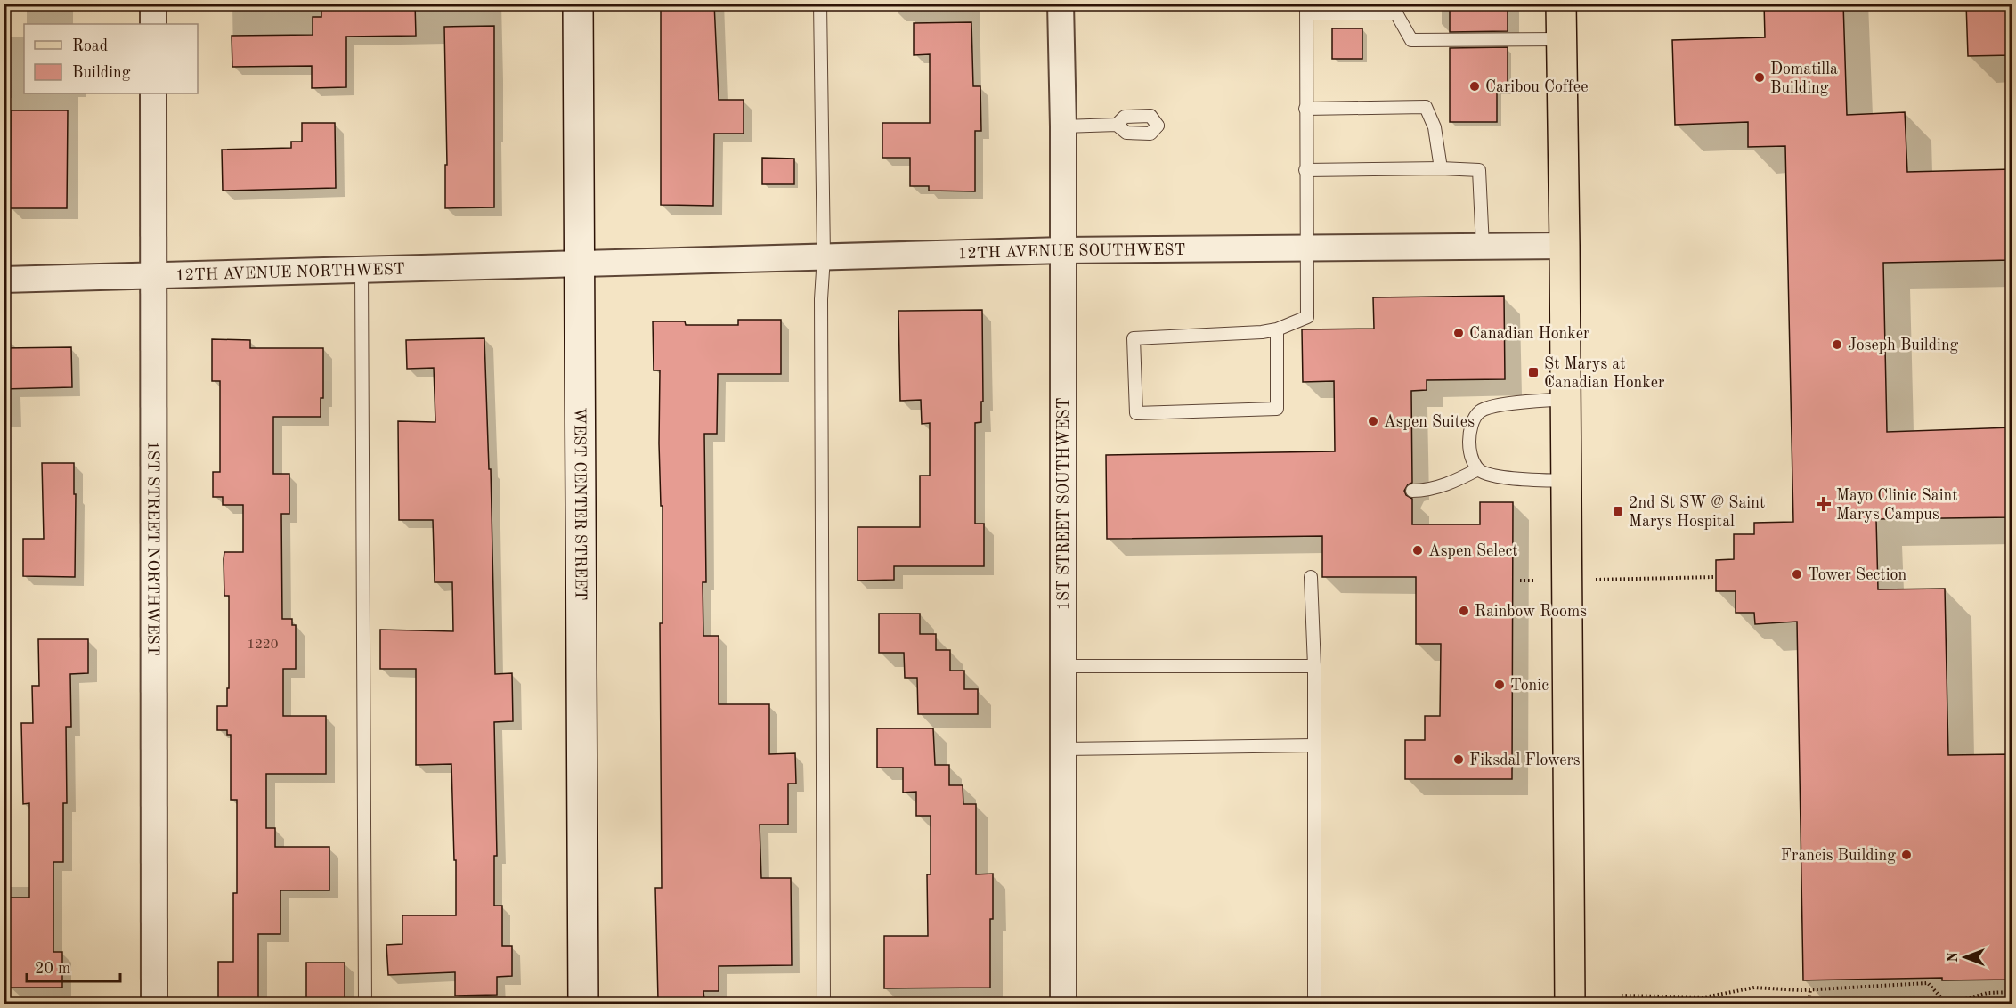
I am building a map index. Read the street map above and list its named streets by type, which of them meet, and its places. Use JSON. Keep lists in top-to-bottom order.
{
  "streets": {
    "street": [
      "12TH AVENUE SOUTHWEST",
      "12TH AVENUE NORTHWEST",
      "WEST CENTER STREET",
      "1ST STREET SOUTHWEST",
      "1ST STREET NORTHWEST"
    ]
  },
  "crossings": [
    ["12TH AVENUE SOUTHWEST", "12TH AVENUE NORTHWEST"],
    ["12TH AVENUE SOUTHWEST", "WEST CENTER STREET"],
    ["12TH AVENUE SOUTHWEST", "1ST STREET SOUTHWEST"],
    ["12TH AVENUE NORTHWEST", "WEST CENTER STREET"],
    ["12TH AVENUE NORTHWEST", "1ST STREET NORTHWEST"]
  ],
  "places": {
    "other": [
      "Domatilla Building",
      "Caribou Coffee",
      "Canadian Honker",
      "Joseph Building",
      "Aspen Suites",
      "Aspen Select",
      "Tower Section",
      "Rainbow Rooms",
      "Tonic",
      "Fiksdal Flowers",
      "Francis Building"
    ],
    "transit": ["St Marys at Canadian Honker", "2nd St SW @ Saint Marys Hospital"],
    "health": ["Mayo Clinic Saint Marys Campus"]
  },
  "house_numbers": ["1220"],
  "legend": ["Road", "Building"],
  "scale_bar": "20 m",
  "north": "left"
}
